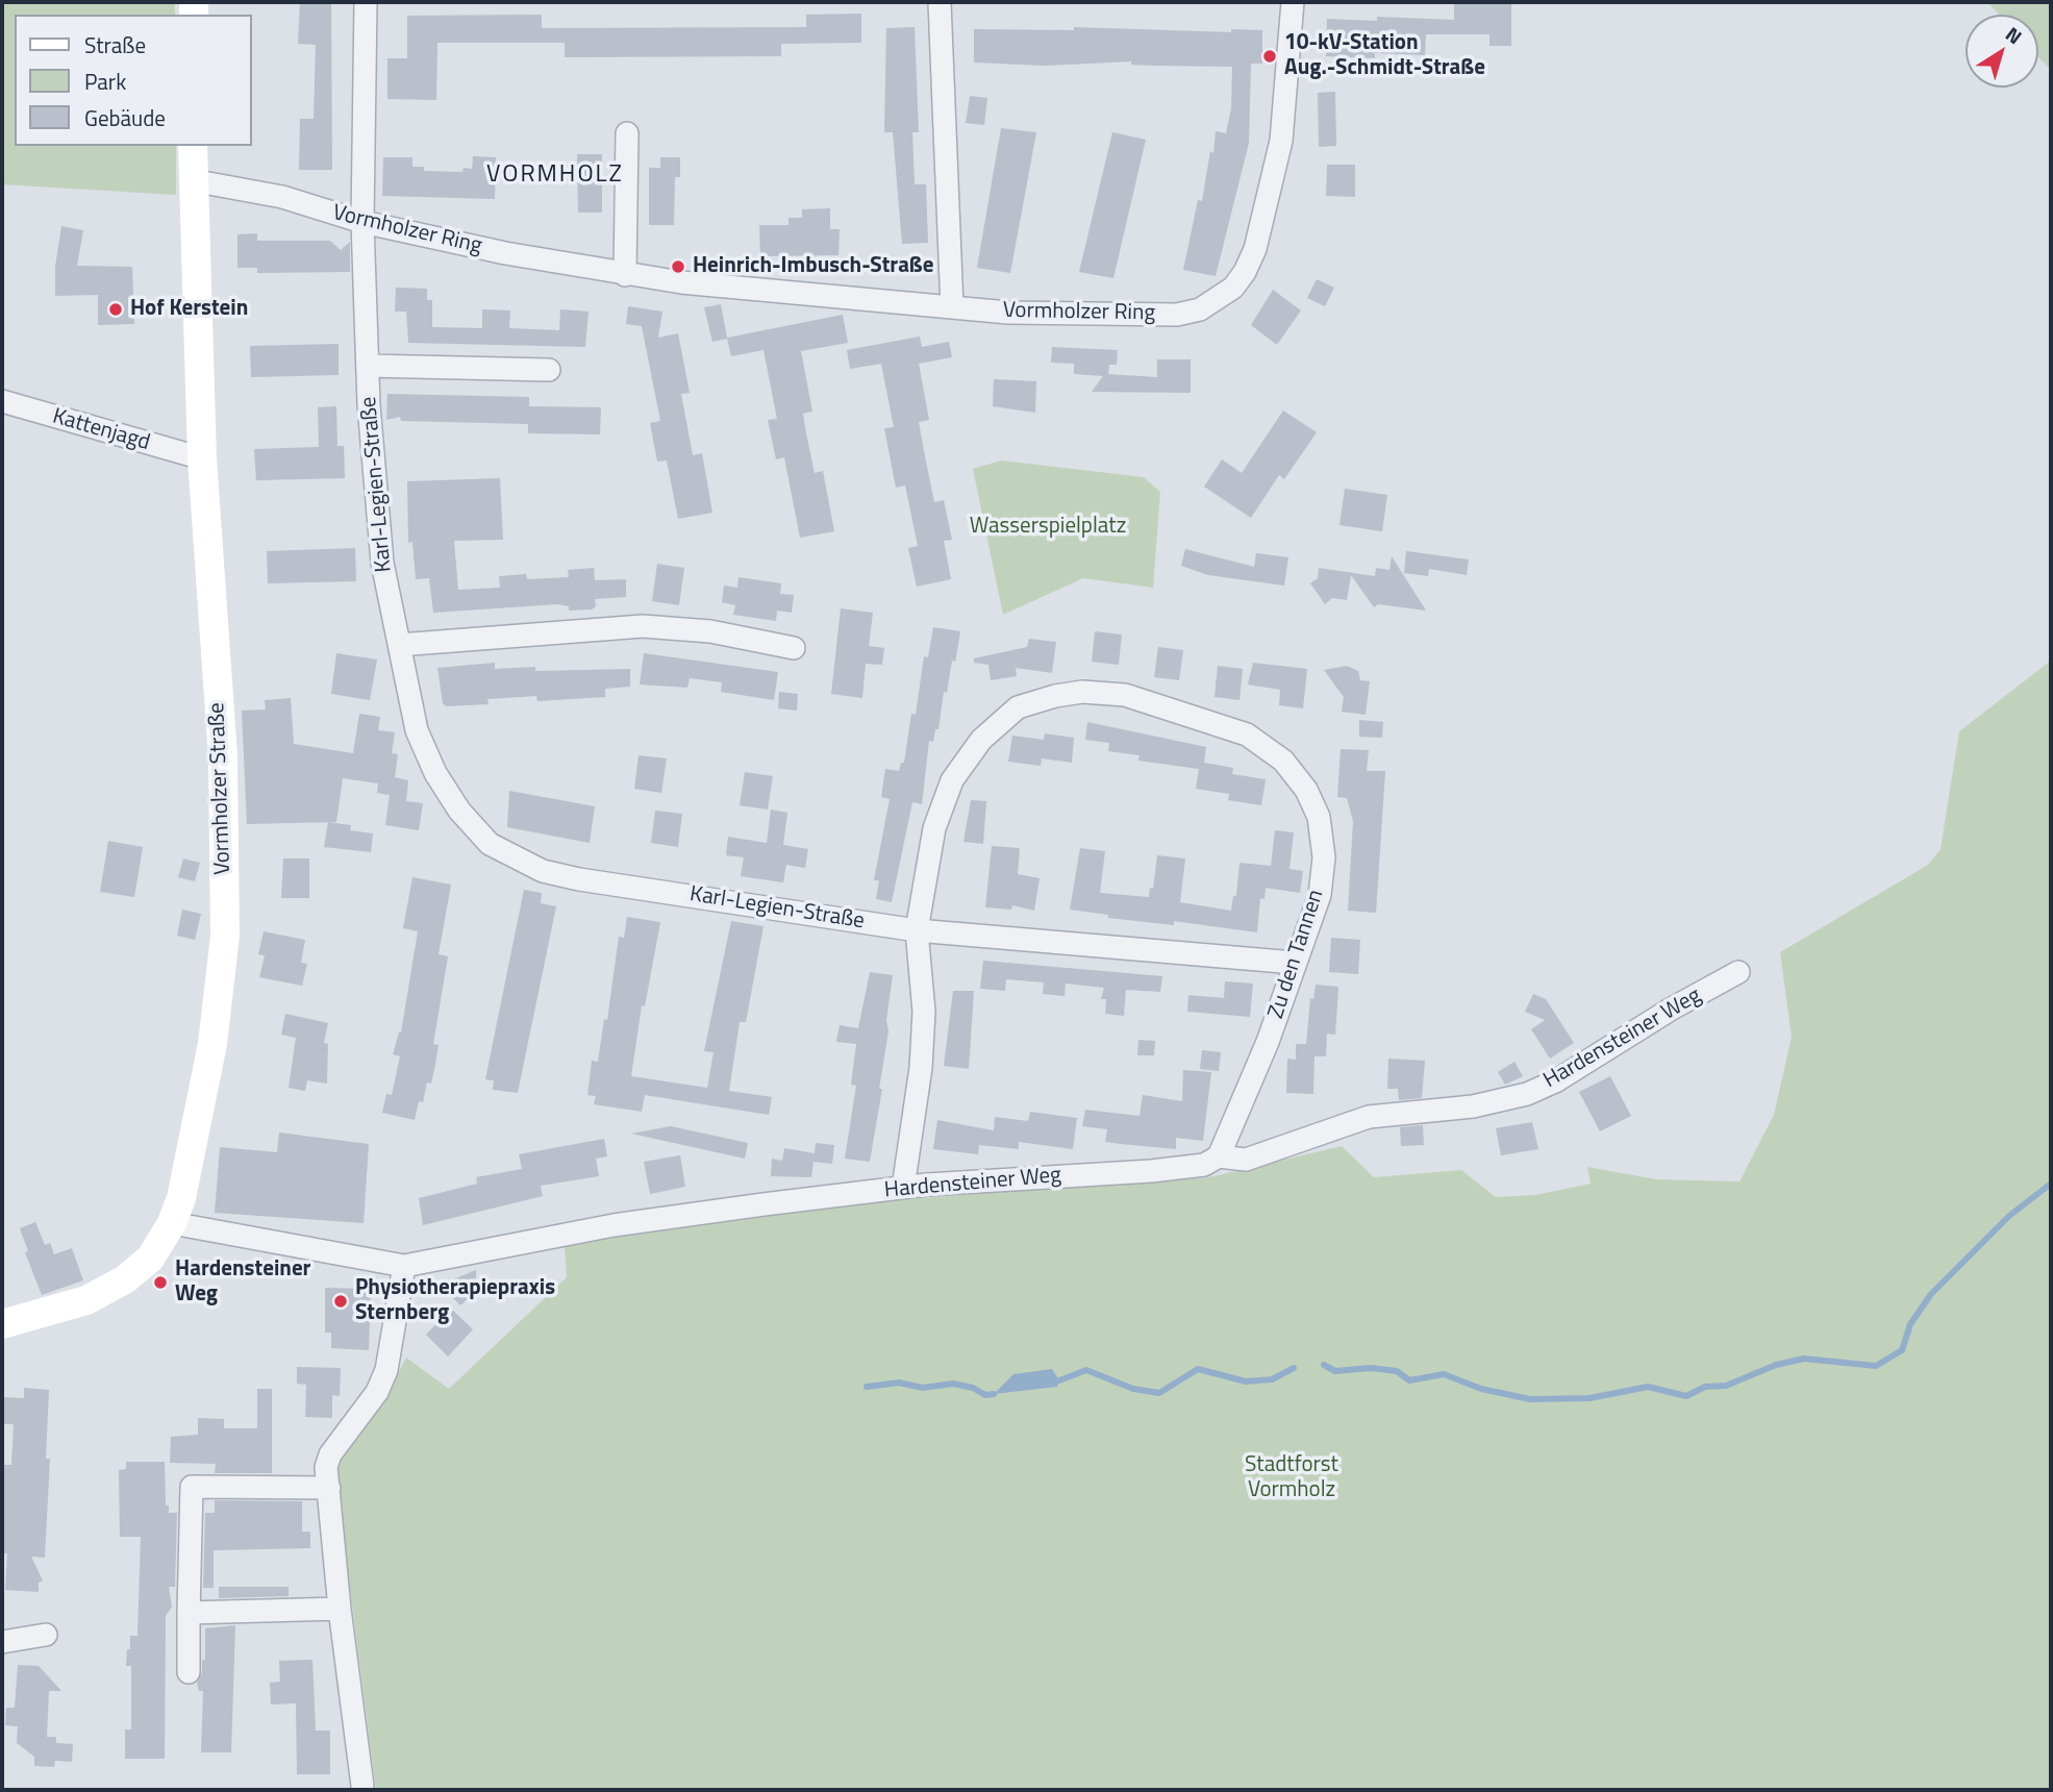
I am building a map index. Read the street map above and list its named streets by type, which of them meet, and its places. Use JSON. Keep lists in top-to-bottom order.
{
  "streets": {
    "main road": ["Vormholzer Straße"],
    "street": [
      "Vormholzer Ring",
      "Kattenjagd",
      "Karl-Legien-Straße",
      "Zu den Tannen",
      "Hardensteiner Weg"
    ]
  },
  "crossings": [
    ["Vormholzer Ring", "Karl-Legien-Straße"],
    ["Vormholzer Ring", "Vormholzer Straße"],
    ["Kattenjagd", "Vormholzer Straße"],
    ["Karl-Legien-Straße", "Zu den Tannen"],
    ["Vormholzer Straße", "Hardensteiner Weg"],
    ["Zu den Tannen", "Hardensteiner Weg"]
  ],
  "districts": ["VORMHOLZ"],
  "parks": ["Wasserspielplatz", "Stadtforst Vormholz"],
  "places": [
    "10-kV-Station Aug.-Schmidt-Straße",
    "Heinrich-Imbusch-Straße",
    "Hof Kerstein",
    "Hardensteiner Weg",
    "Physiotherapiepraxis Sternberg"
  ],
  "legend": ["Straße", "Park", "Gebäude"],
  "north": "top right"
}
